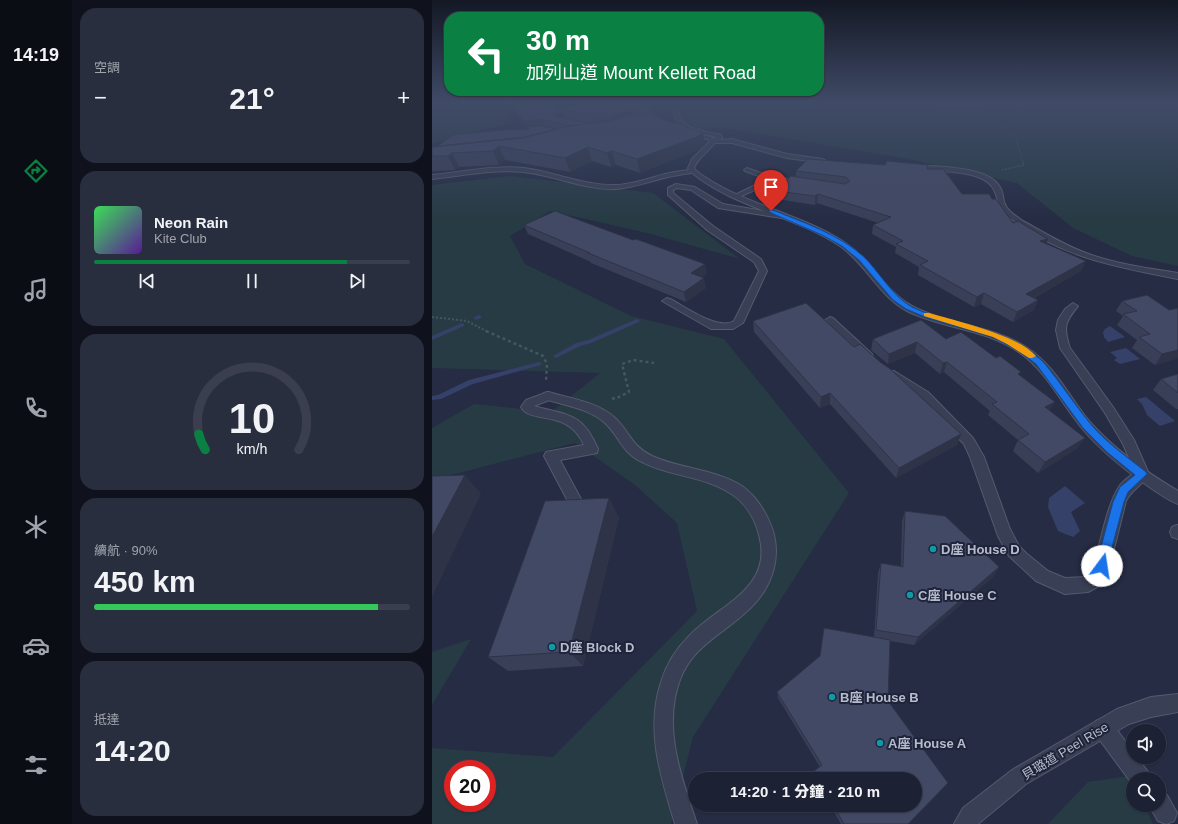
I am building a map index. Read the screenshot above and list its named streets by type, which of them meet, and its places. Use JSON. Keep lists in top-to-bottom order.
{
  "streets": {
    "street": ["貝璐道 Peel Rise"]
  },
  "places": [
    "D座 House D",
    "C座 House C",
    "D座 Block D",
    "B座 House B",
    "A座 House A"
  ],
  "page": {
    "tabs": "14:19",
    "tile": [
      "空調",
      ["續航 · 90%", "450 km"],
      ["抵達", "14:20"]
    ],
    "turn": ["30 m", "加列山道 Mount Kellett Road"],
    "heat": ["−", "21°", "+"],
    "song": ["Neon Rain", "Kite Club"],
    "limit": "20",
    "trip": "14:20 · 1 分鐘 · 210 m",
    "gauge": ["10", "km/h"]
  }
}
